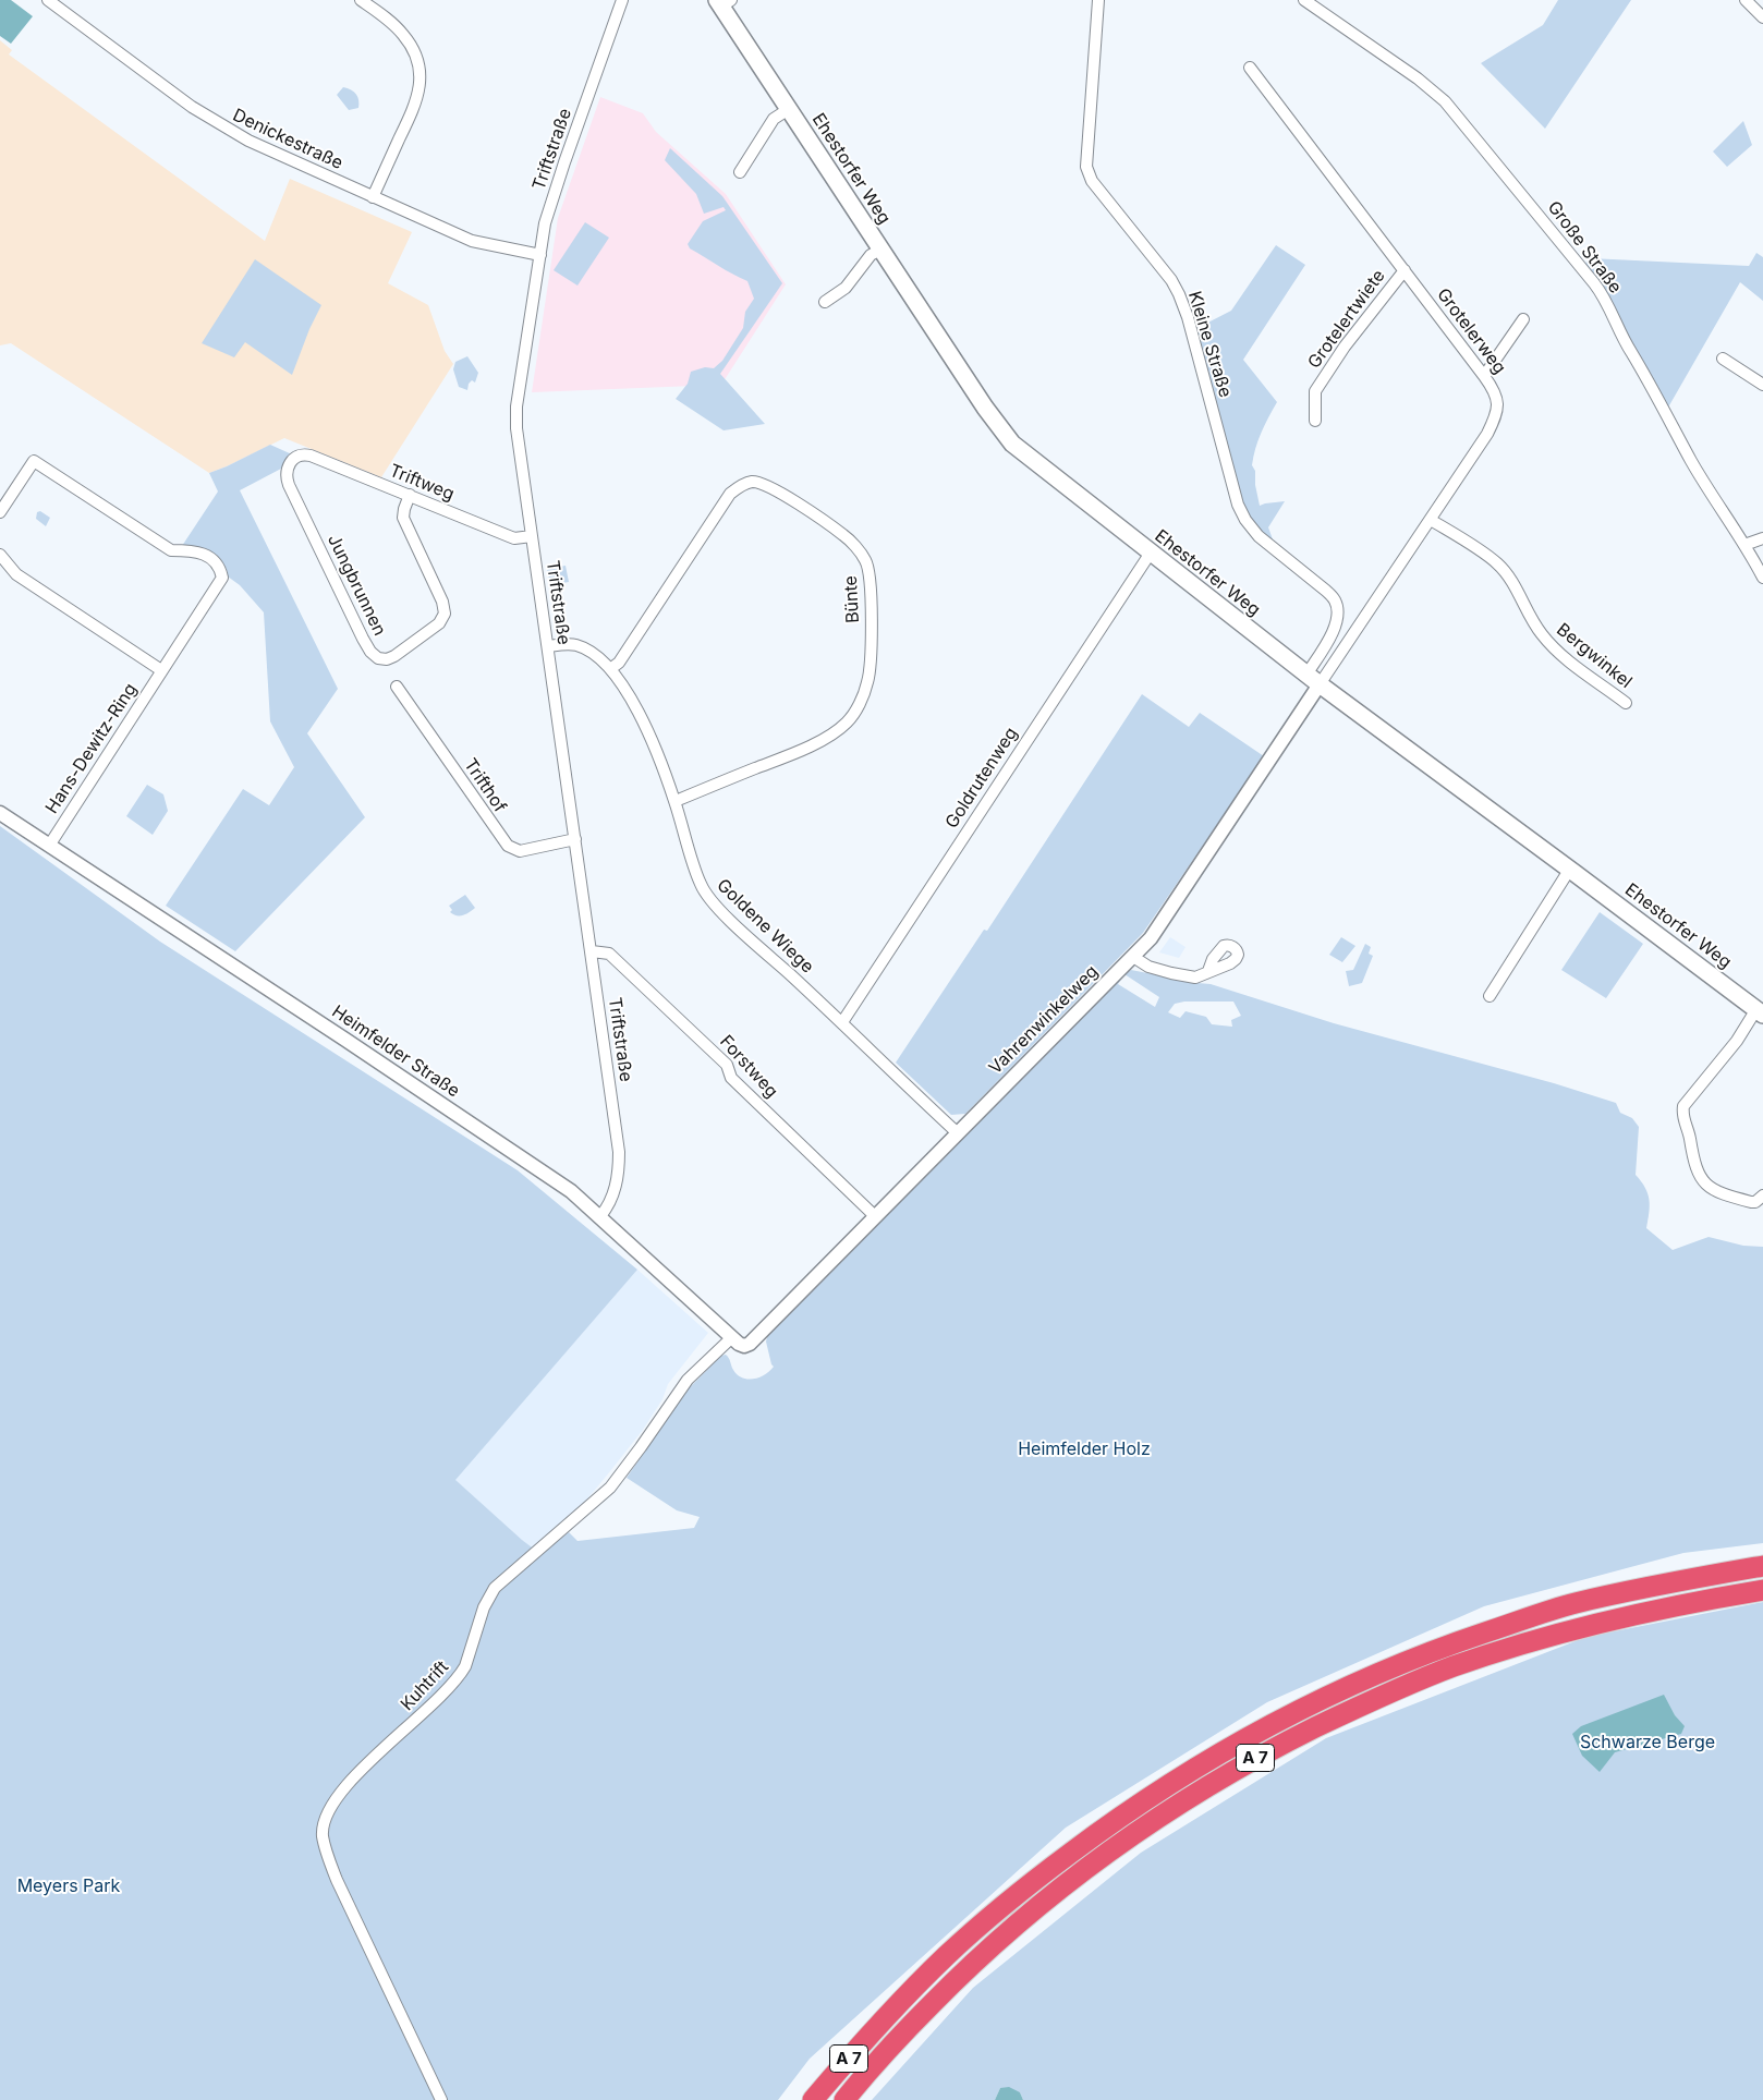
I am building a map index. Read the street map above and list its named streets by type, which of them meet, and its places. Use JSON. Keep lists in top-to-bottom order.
{
  "streets": {
    "highway": ["A 7"],
    "main road": ["Ehestorfer Weg"],
    "street": [
      "Denickestraße",
      "Triftstraße",
      "Große Straße",
      "Grotelertwiete",
      "Grotelerweg",
      "Kleine Straße",
      "Triftweg",
      "Jungbrunnen",
      "Bünte",
      "Bergwinkel",
      "Hans-Dewitz-Ring",
      "Goldrutenweg",
      "Trifthof",
      "Goldene Wiege",
      "Vahrenwinkelweg",
      "Heimfelder Straße",
      "Forstweg",
      "Kuhtrift"
    ]
  },
  "crossings": [
    ["Denickestraße", "Triftstraße"],
    ["Triftstraße", "Triftweg"],
    ["Triftstraße", "Trifthof"],
    ["Triftstraße", "Goldene Wiege"],
    ["Triftstraße", "Heimfelder Straße"],
    ["Triftstraße", "Forstweg"],
    ["Ehestorfer Weg", "Grotelerweg"],
    ["Ehestorfer Weg", "Kleine Straße"],
    ["Ehestorfer Weg", "Goldrutenweg"],
    ["Ehestorfer Weg", "Vahrenwinkelweg"],
    ["Grotelertwiete", "Grotelerweg"],
    ["Grotelerweg", "Kleine Straße"],
    ["Grotelerweg", "Bergwinkel"],
    ["Grotelerweg", "Vahrenwinkelweg"],
    ["Kleine Straße", "Vahrenwinkelweg"],
    ["Triftweg", "Jungbrunnen"],
    ["Bünte", "Goldene Wiege"],
    ["Hans-Dewitz-Ring", "Heimfelder Straße"],
    ["Goldrutenweg", "Goldene Wiege"],
    ["Goldene Wiege", "Vahrenwinkelweg"],
    ["Vahrenwinkelweg", "Heimfelder Straße"],
    ["Vahrenwinkelweg", "Forstweg"],
    ["Heimfelder Straße", "Kuhtrift"]
  ],
  "parks": ["Heimfelder Holz", "Schwarze Berge", "Meyers Park"]
}
